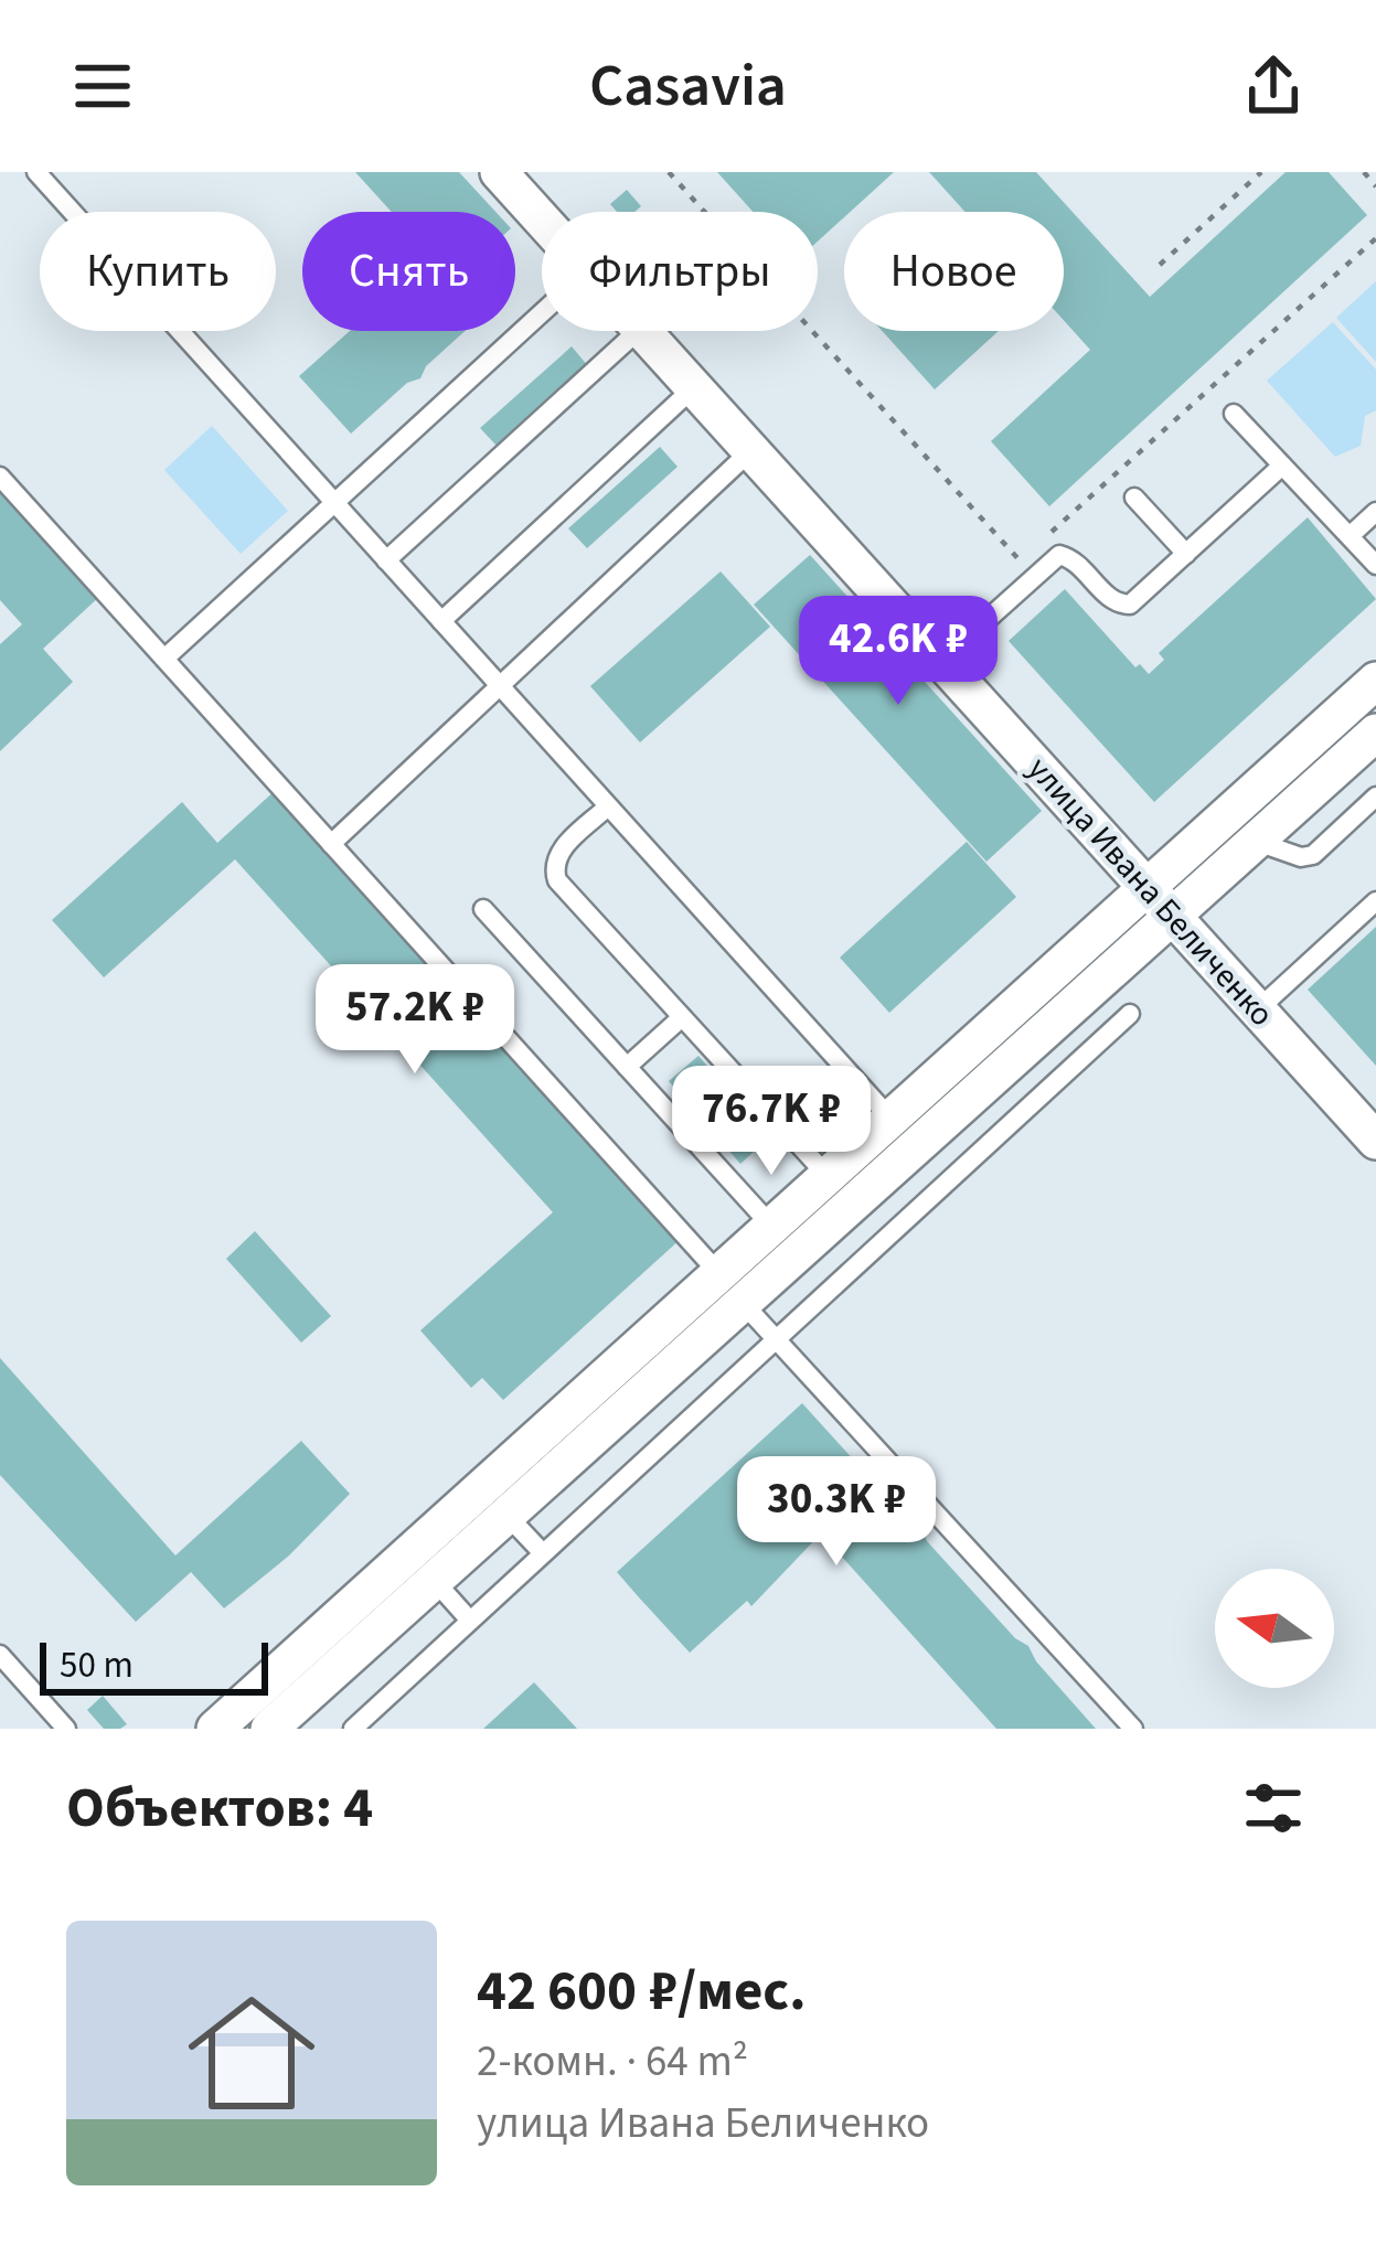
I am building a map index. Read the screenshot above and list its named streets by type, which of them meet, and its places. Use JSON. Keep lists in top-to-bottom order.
{
  "streets": {
    "street": ["улица Ивана Беличенко"]
  },
  "scale_bar": "50 m",
  "north": "left",
  "page": {
    "header": "Casavia",
    "chip": [
      "Купить",
      "Снять",
      "Фильтры",
      "Новое"
    ],
    "price": [
      "42.6K ₽",
      "57.2K ₽",
      "76.7K ₽",
      "30.3K ₽"
    ],
    "scale": "50 m",
    "heading": "Объектов: 4",
    "list": [
      {
        "name": "42 600 ₽/мес.",
        "note": "2-комн. · 64 m² · улица Ивана Беличенко"
      }
    ]
  }
}
